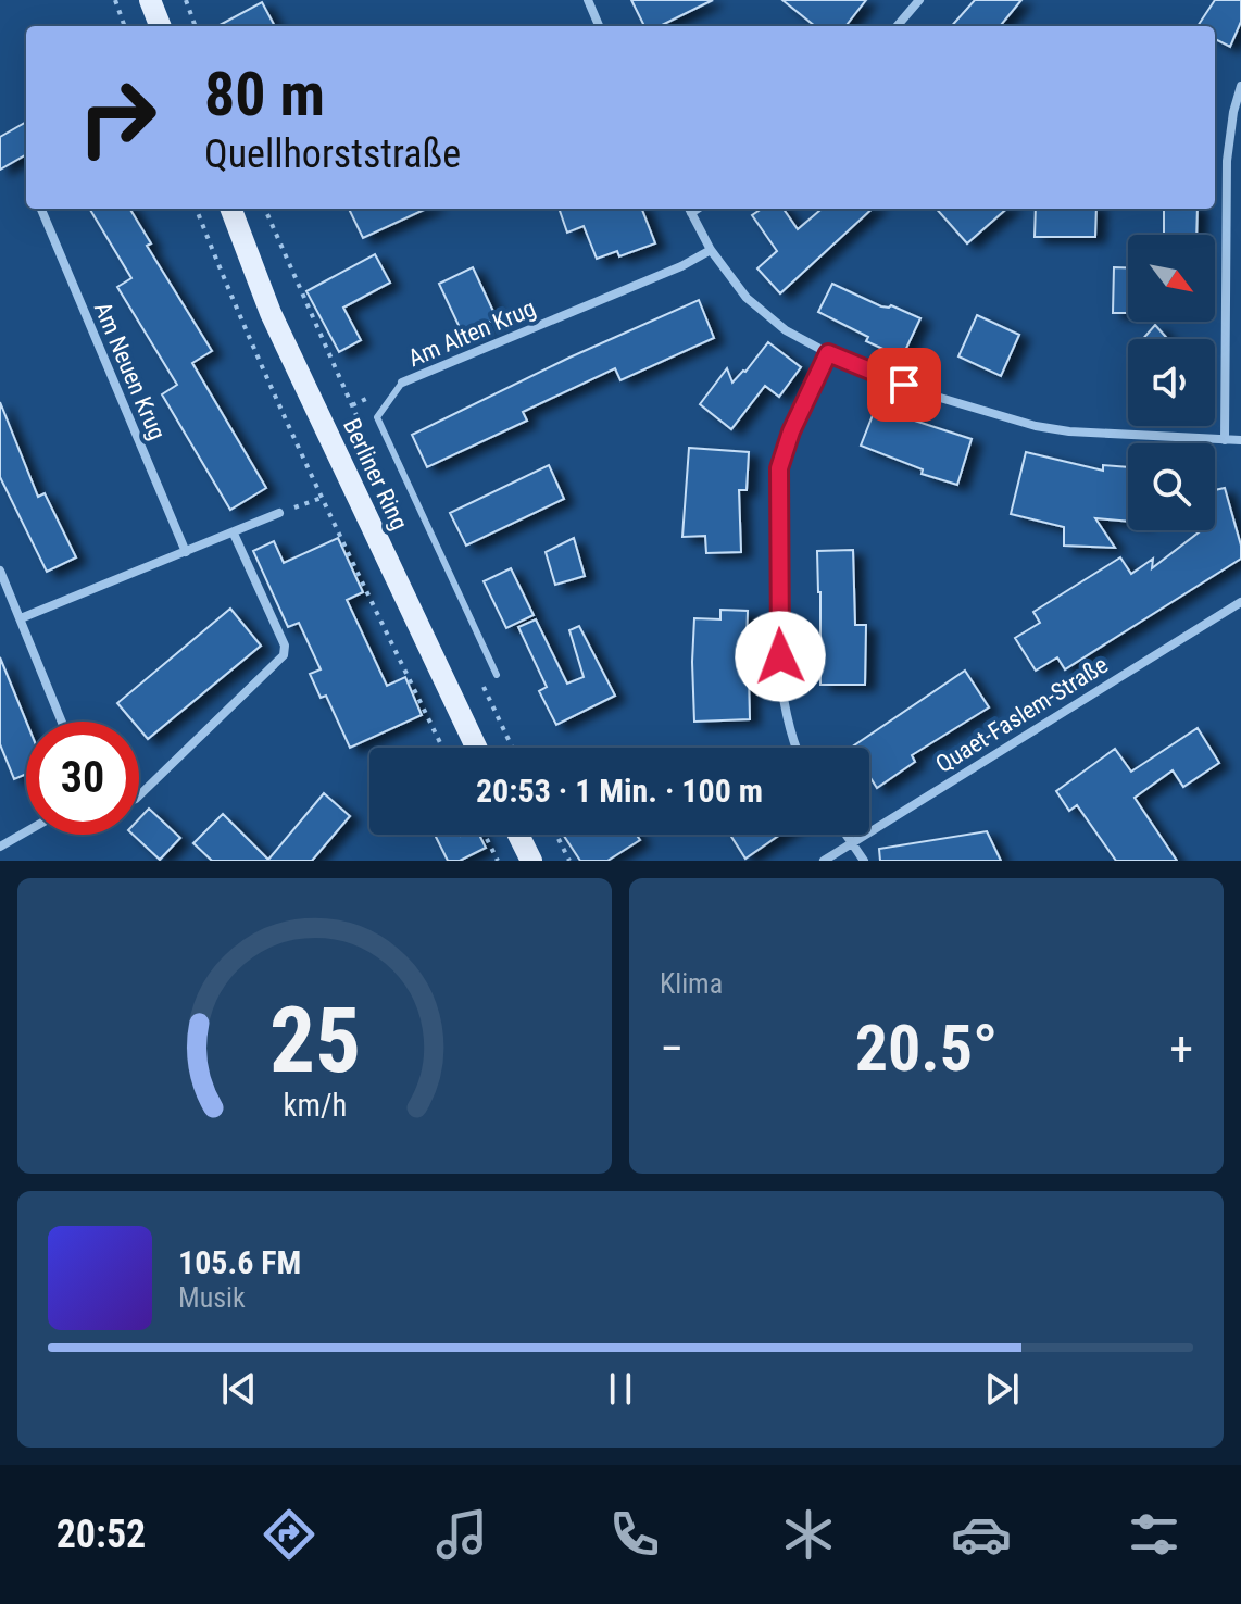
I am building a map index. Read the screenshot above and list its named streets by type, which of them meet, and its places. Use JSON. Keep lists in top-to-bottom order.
{
  "streets": {
    "main road": ["Berliner Ring"],
    "street": ["Am Alten Krug", "Am Neuen Krug", "Quaet-Faslem-Straße"]
  },
  "north": "bottom right",
  "page": {
    "turn": ["80 m", "Quellhorststraße"],
    "limit": "30",
    "trip": "20:53 · 1 Min. · 100 m",
    "tile": "Klima",
    "heat": ["−", "20.5°", "+"],
    "song": ["105.6 FM", "Musik"],
    "tabs": "20:52",
    "gauge": ["25", "km/h"]
  }
}
